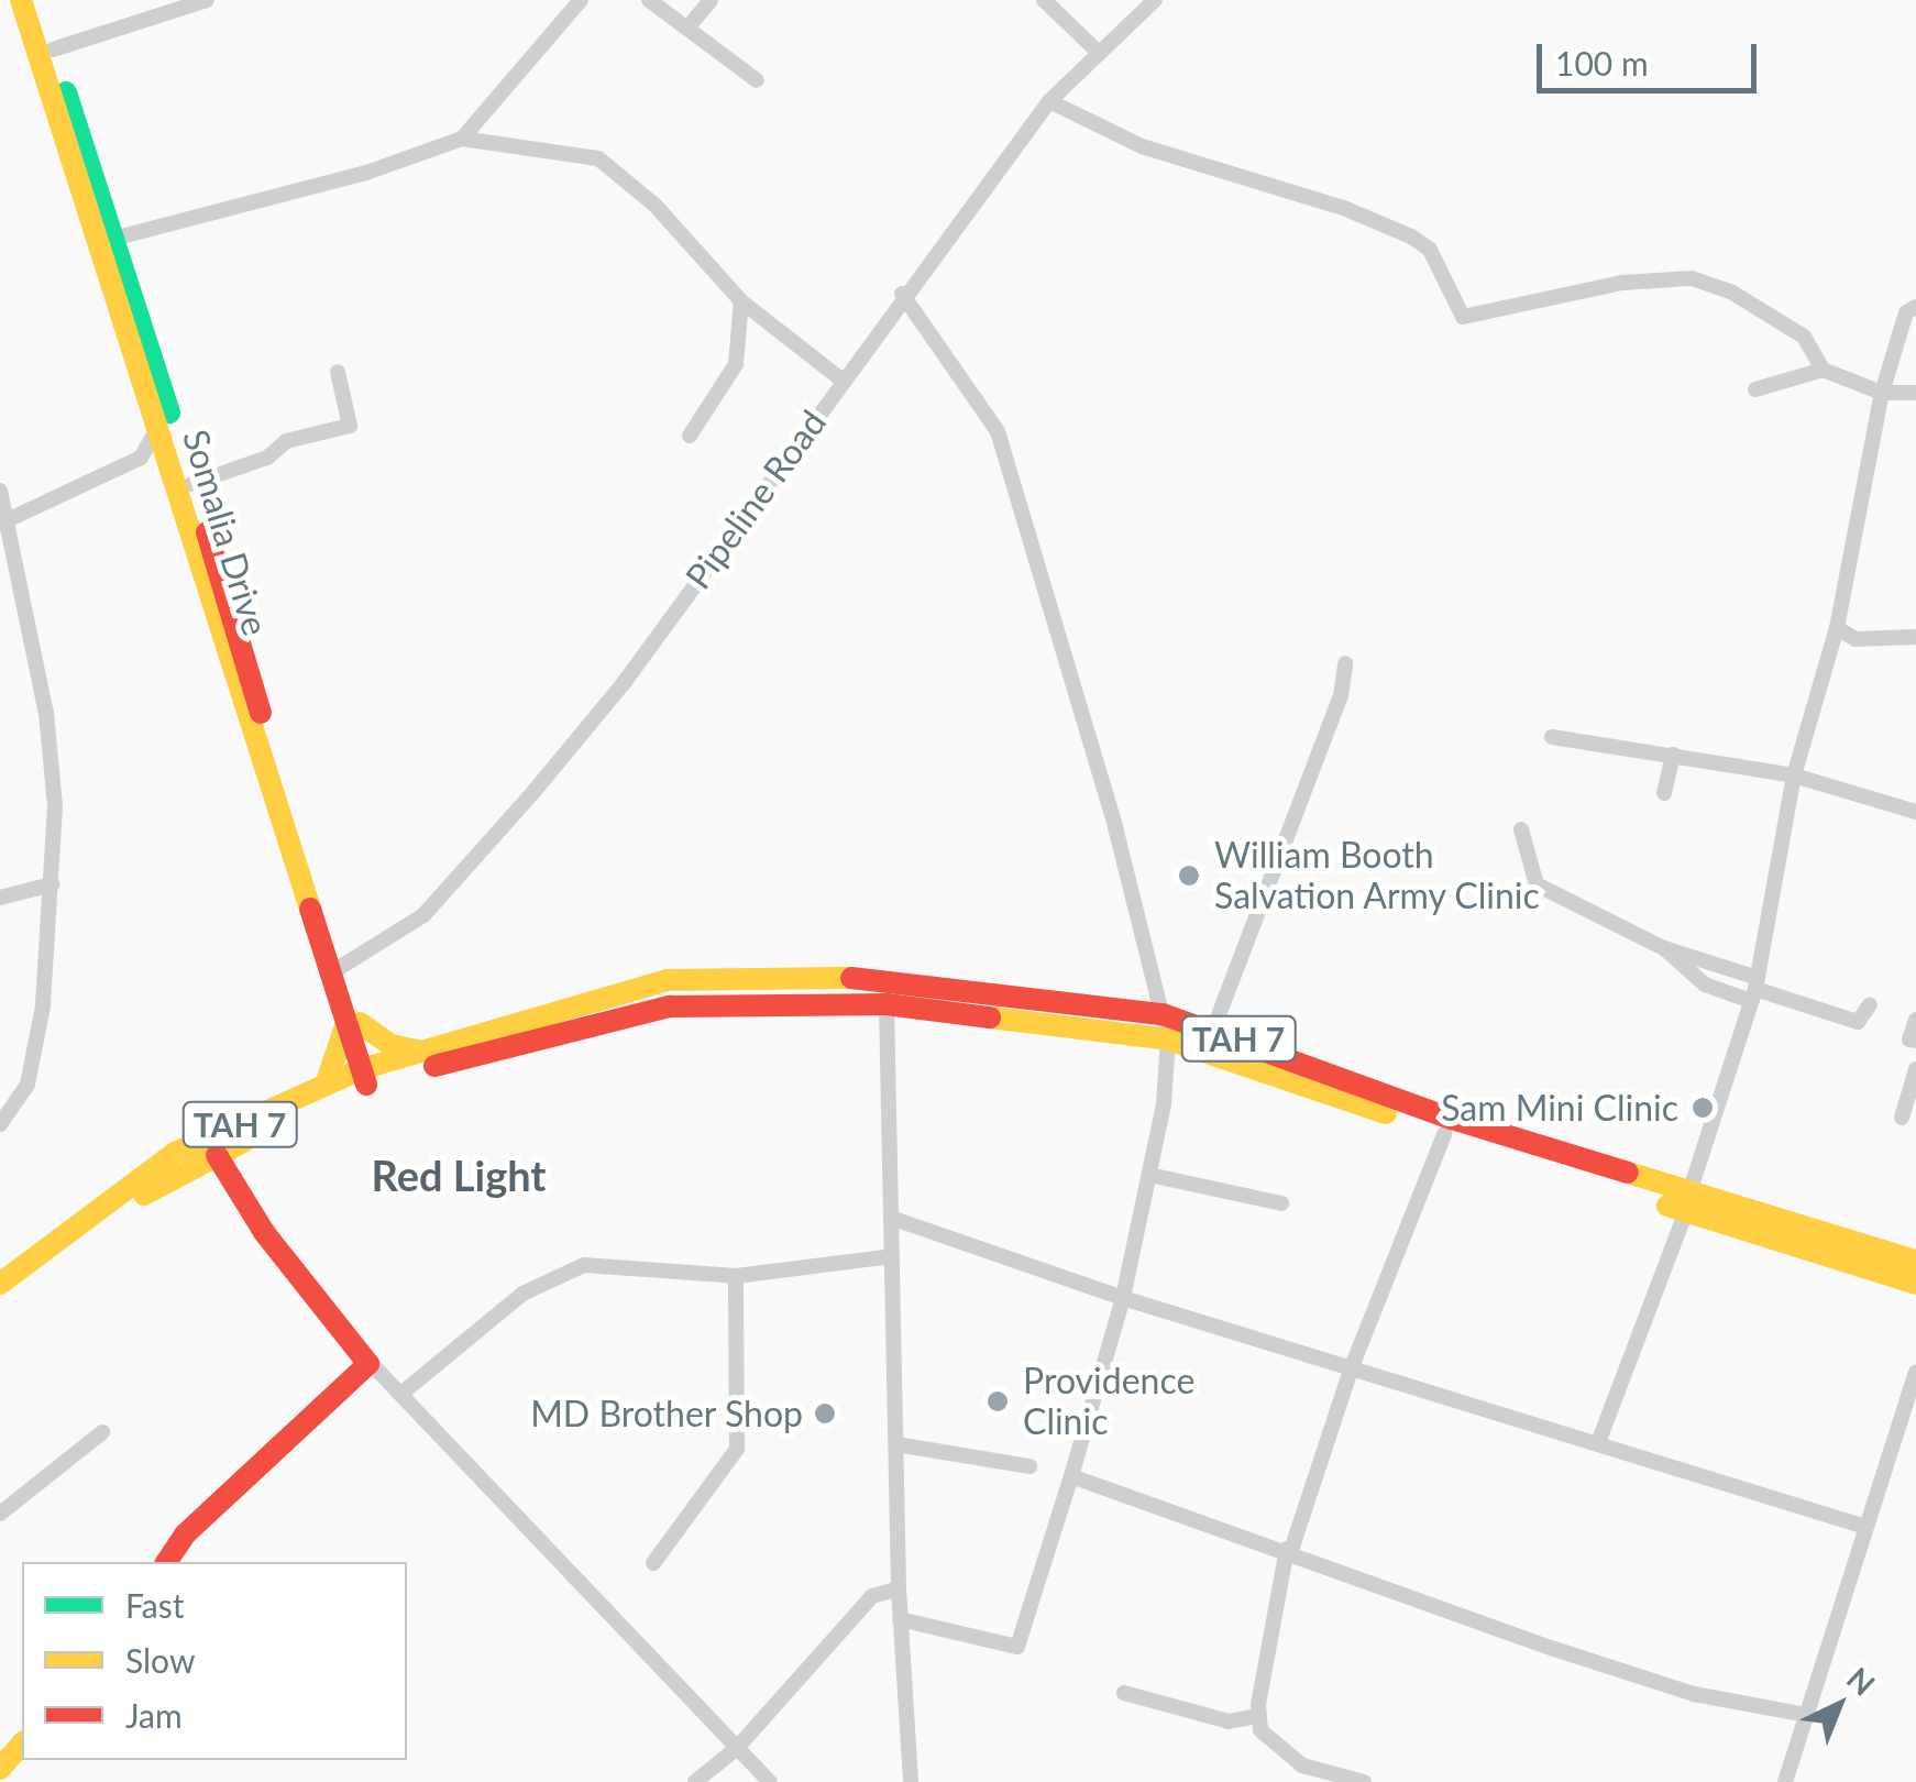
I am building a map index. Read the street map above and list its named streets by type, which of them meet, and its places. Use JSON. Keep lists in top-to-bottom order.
{
  "streets": {
    "main road": ["Somalia Drive", "TAH 7"],
    "street": ["Pipeline Road"]
  },
  "crossings": [
    ["Pipeline Road", "Somalia Drive"],
    ["Somalia Drive", "TAH 7"]
  ],
  "districts": ["Red Light"],
  "places": [
    "William Booth Salvation Army Clinic",
    "Sam Mini Clinic",
    "Providence Clinic",
    "MD Brother Shop"
  ],
  "legend": ["Fast", "Slow", "Jam"],
  "scale_bar": "100 m",
  "north": "top right"
}
